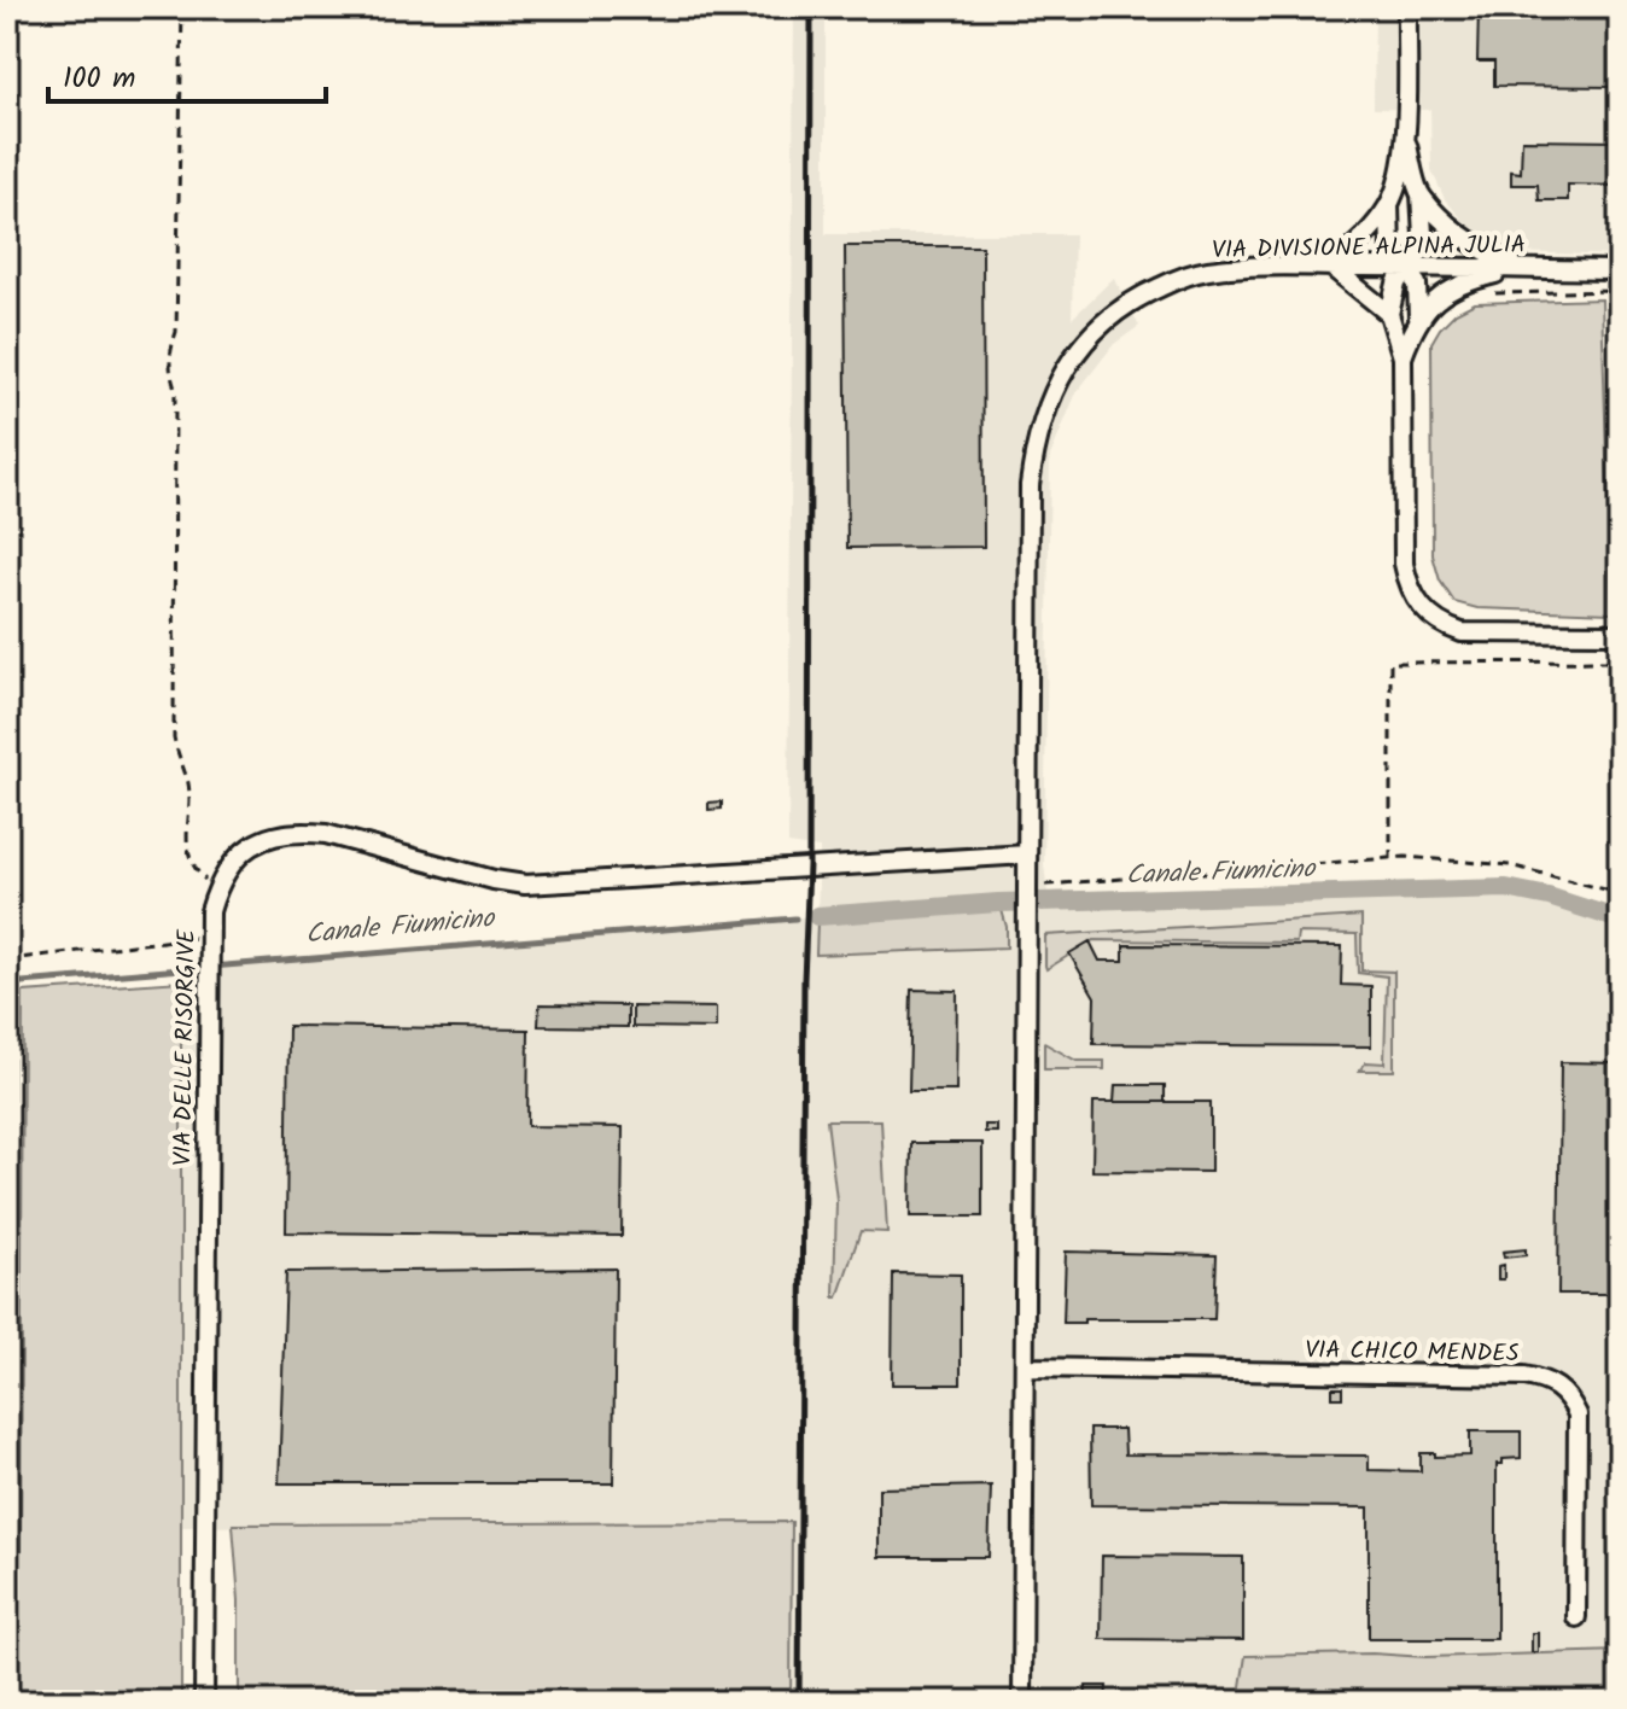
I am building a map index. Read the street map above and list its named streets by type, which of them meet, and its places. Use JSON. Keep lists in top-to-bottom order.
{
  "streets": {
    "street": ["VIA DIVISIONE ALPINA JULIA", "VIA DELLE RISORGIVE", "VIA CHICO MENDES"]
  },
  "crossings": [
    ["VIA DIVISIONE ALPINA JULIA", "VIA DELLE RISORGIVE"]
  ],
  "water": ["Canale Fiumicino"],
  "scale_bar": "100 m"
}
